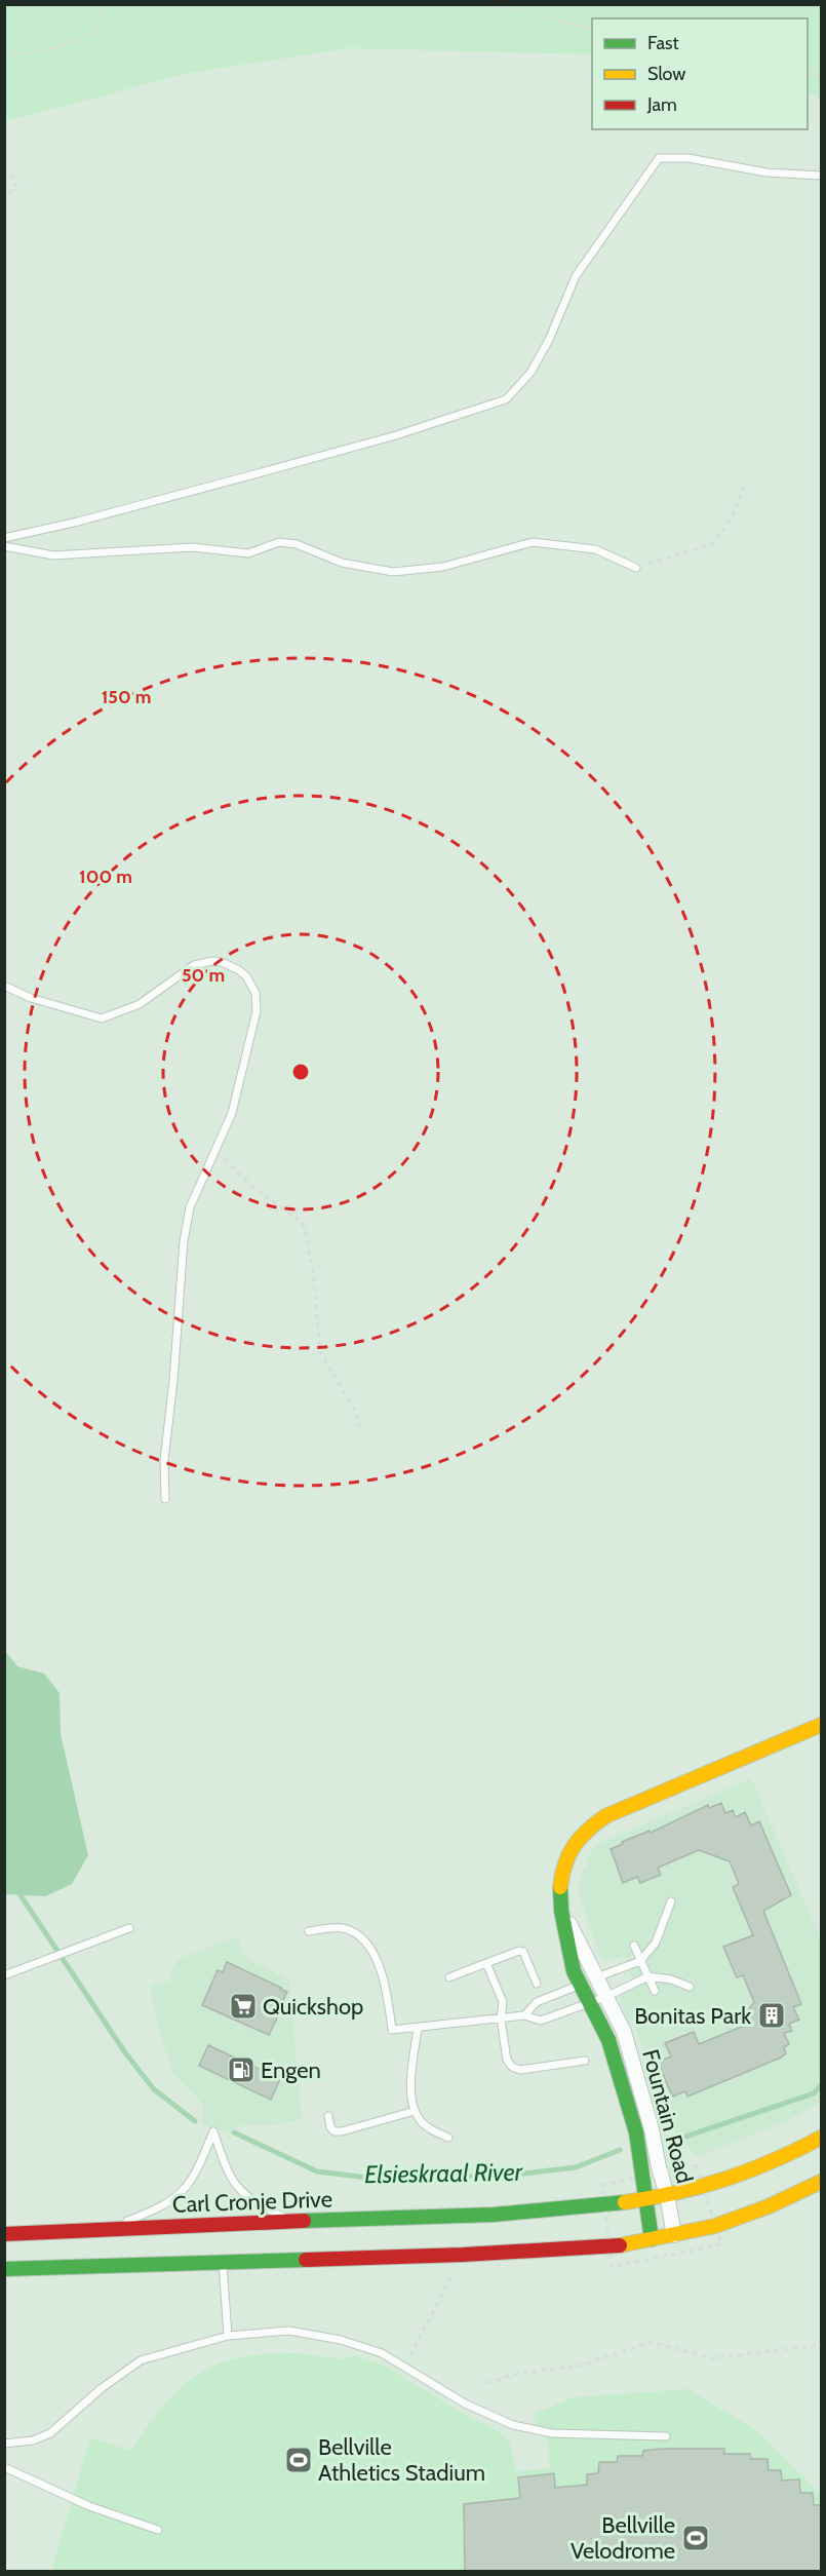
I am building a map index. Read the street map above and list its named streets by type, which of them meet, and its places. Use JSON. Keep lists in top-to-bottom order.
{
  "streets": {
    "main road": ["Fountain Road", "Carl Cronje Drive"]
  },
  "crossings": [
    ["Fountain Road", "Carl Cronje Drive"]
  ],
  "water": ["Elsieskraal River"],
  "places": {
    "supermarket": ["Quickshop"],
    "building": ["Bonitas Park"],
    "fuel station": ["Engen"],
    "sports": ["Bellville Athletics Stadium", "Bellville Velodrome"]
  },
  "legend": ["Fast", "Slow", "Jam"],
  "rings": ["150 m", "100 m", "50 m"]
}
